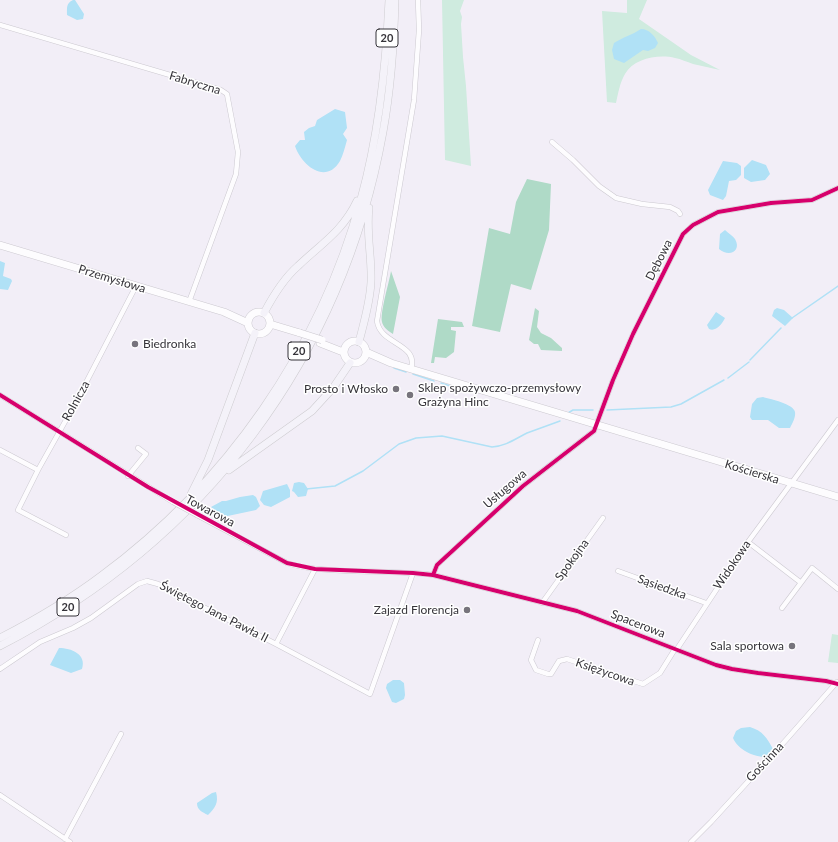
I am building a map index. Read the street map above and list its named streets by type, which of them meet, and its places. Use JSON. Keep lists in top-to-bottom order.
{
  "streets": {
    "main road": ["20", "Przemysłowa", "Kościerska"],
    "street": [
      "Fabryczna",
      "Dębowa",
      "Rolnicza",
      "Usługowa",
      "Towarowa",
      "Spokojna",
      "Widokowa",
      "Sąsiedzka",
      "Świętego Jana Pawła II",
      "Spacerowa",
      "Księżycowa",
      "Gościnna"
    ]
  },
  "crossings": [
    ["Fabryczna", "Przemysłowa"],
    ["Dębowa", "Kościerska"],
    ["Dębowa", "Usługowa"],
    ["Przemysłowa", "Rolnicza"],
    ["Rolnicza", "Towarowa"],
    ["Kościerska", "Usługowa"],
    ["Kościerska", "Widokowa"],
    ["Usługowa", "Towarowa"],
    ["Usługowa", "Spacerowa"],
    ["Towarowa", "Świętego Jana Pawła II"],
    ["Towarowa", "Spacerowa"],
    ["Spokojna", "Spacerowa"],
    ["Widokowa", "Sąsiedzka"],
    ["Widokowa", "Spacerowa"],
    ["Widokowa", "Księżycowa"],
    ["Spacerowa", "Księżycowa"],
    ["Spacerowa", "Gościnna"]
  ],
  "places": [
    "Biedronka",
    "Prosto i Włosko",
    "Sklep spożywczo-przemysłowy Grażyna Hinc",
    "Zajazd Florencja",
    "Sala sportowa"
  ]
}
